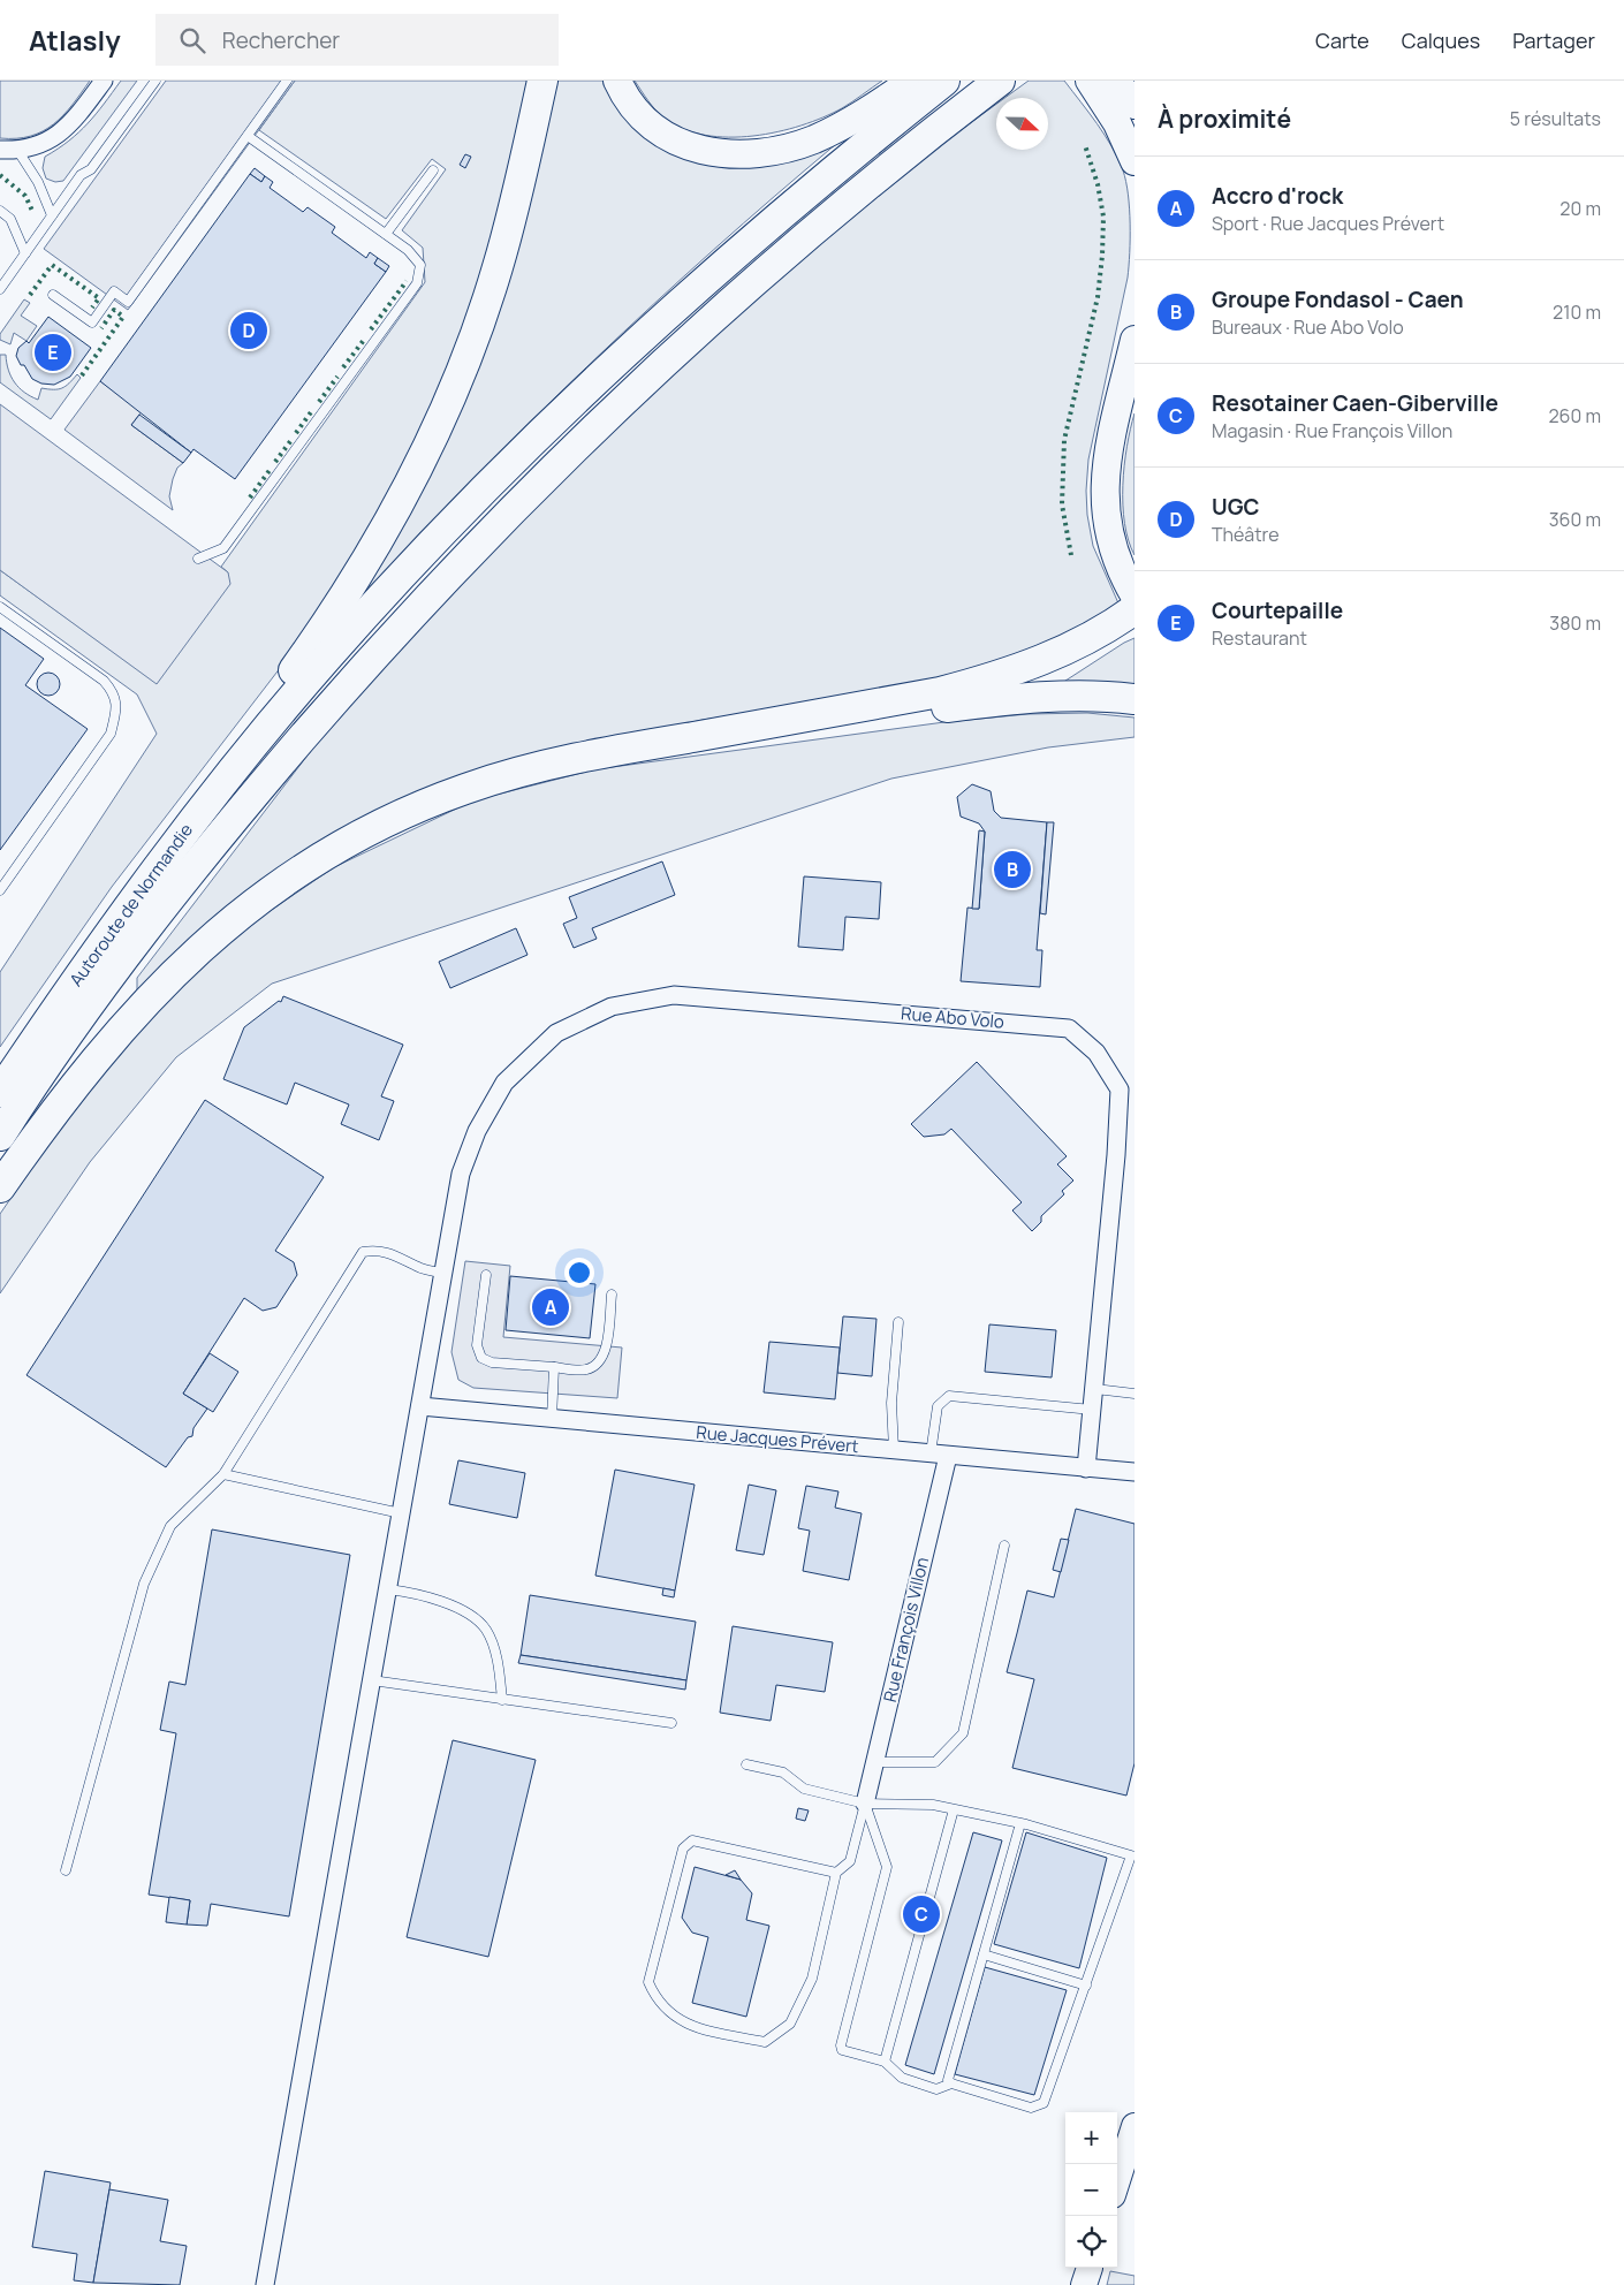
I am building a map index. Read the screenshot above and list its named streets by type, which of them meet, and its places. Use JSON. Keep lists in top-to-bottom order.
{
  "streets": {
    "highway": ["Autoroute de Normandie"],
    "street": ["Rue Abo Volo", "Rue Jacques Prévert", "Rue François Villon"]
  },
  "crossings": [
    ["Rue Abo Volo", "Rue Jacques Prévert"],
    ["Rue Jacques Prévert", "Rue François Villon"]
  ],
  "north": "right",
  "page": {
    "header": "Atlasly",
    "search": "Rechercher",
    "nav": ["Carte", "Calques", "Partager"],
    "heading": ["À proximité", "5 résultats"],
    "list": [
      {
        "mark": "A",
        "name": "Accro d'rock",
        "note": "Sport · Rue Jacques Prévert",
        "value": "20 m"
      },
      {
        "mark": "B",
        "name": "Groupe Fondasol - Caen",
        "note": "Bureaux · Rue Abo Volo",
        "value": "210 m"
      },
      {
        "mark": "C",
        "name": "Resotainer Caen-Giberville",
        "note": "Magasin · Rue François Villon",
        "value": "260 m"
      },
      {
        "mark": "D",
        "name": "UGC",
        "note": "Théâtre",
        "value": "360 m"
      },
      {
        "mark": "E",
        "name": "Courtepaille",
        "note": "Restaurant",
        "value": "380 m"
      }
    ],
    "pins": [
      "D",
      "E",
      "B",
      "A",
      "C"
    ],
    "map_buttons": ["+", "−"]
  }
}
